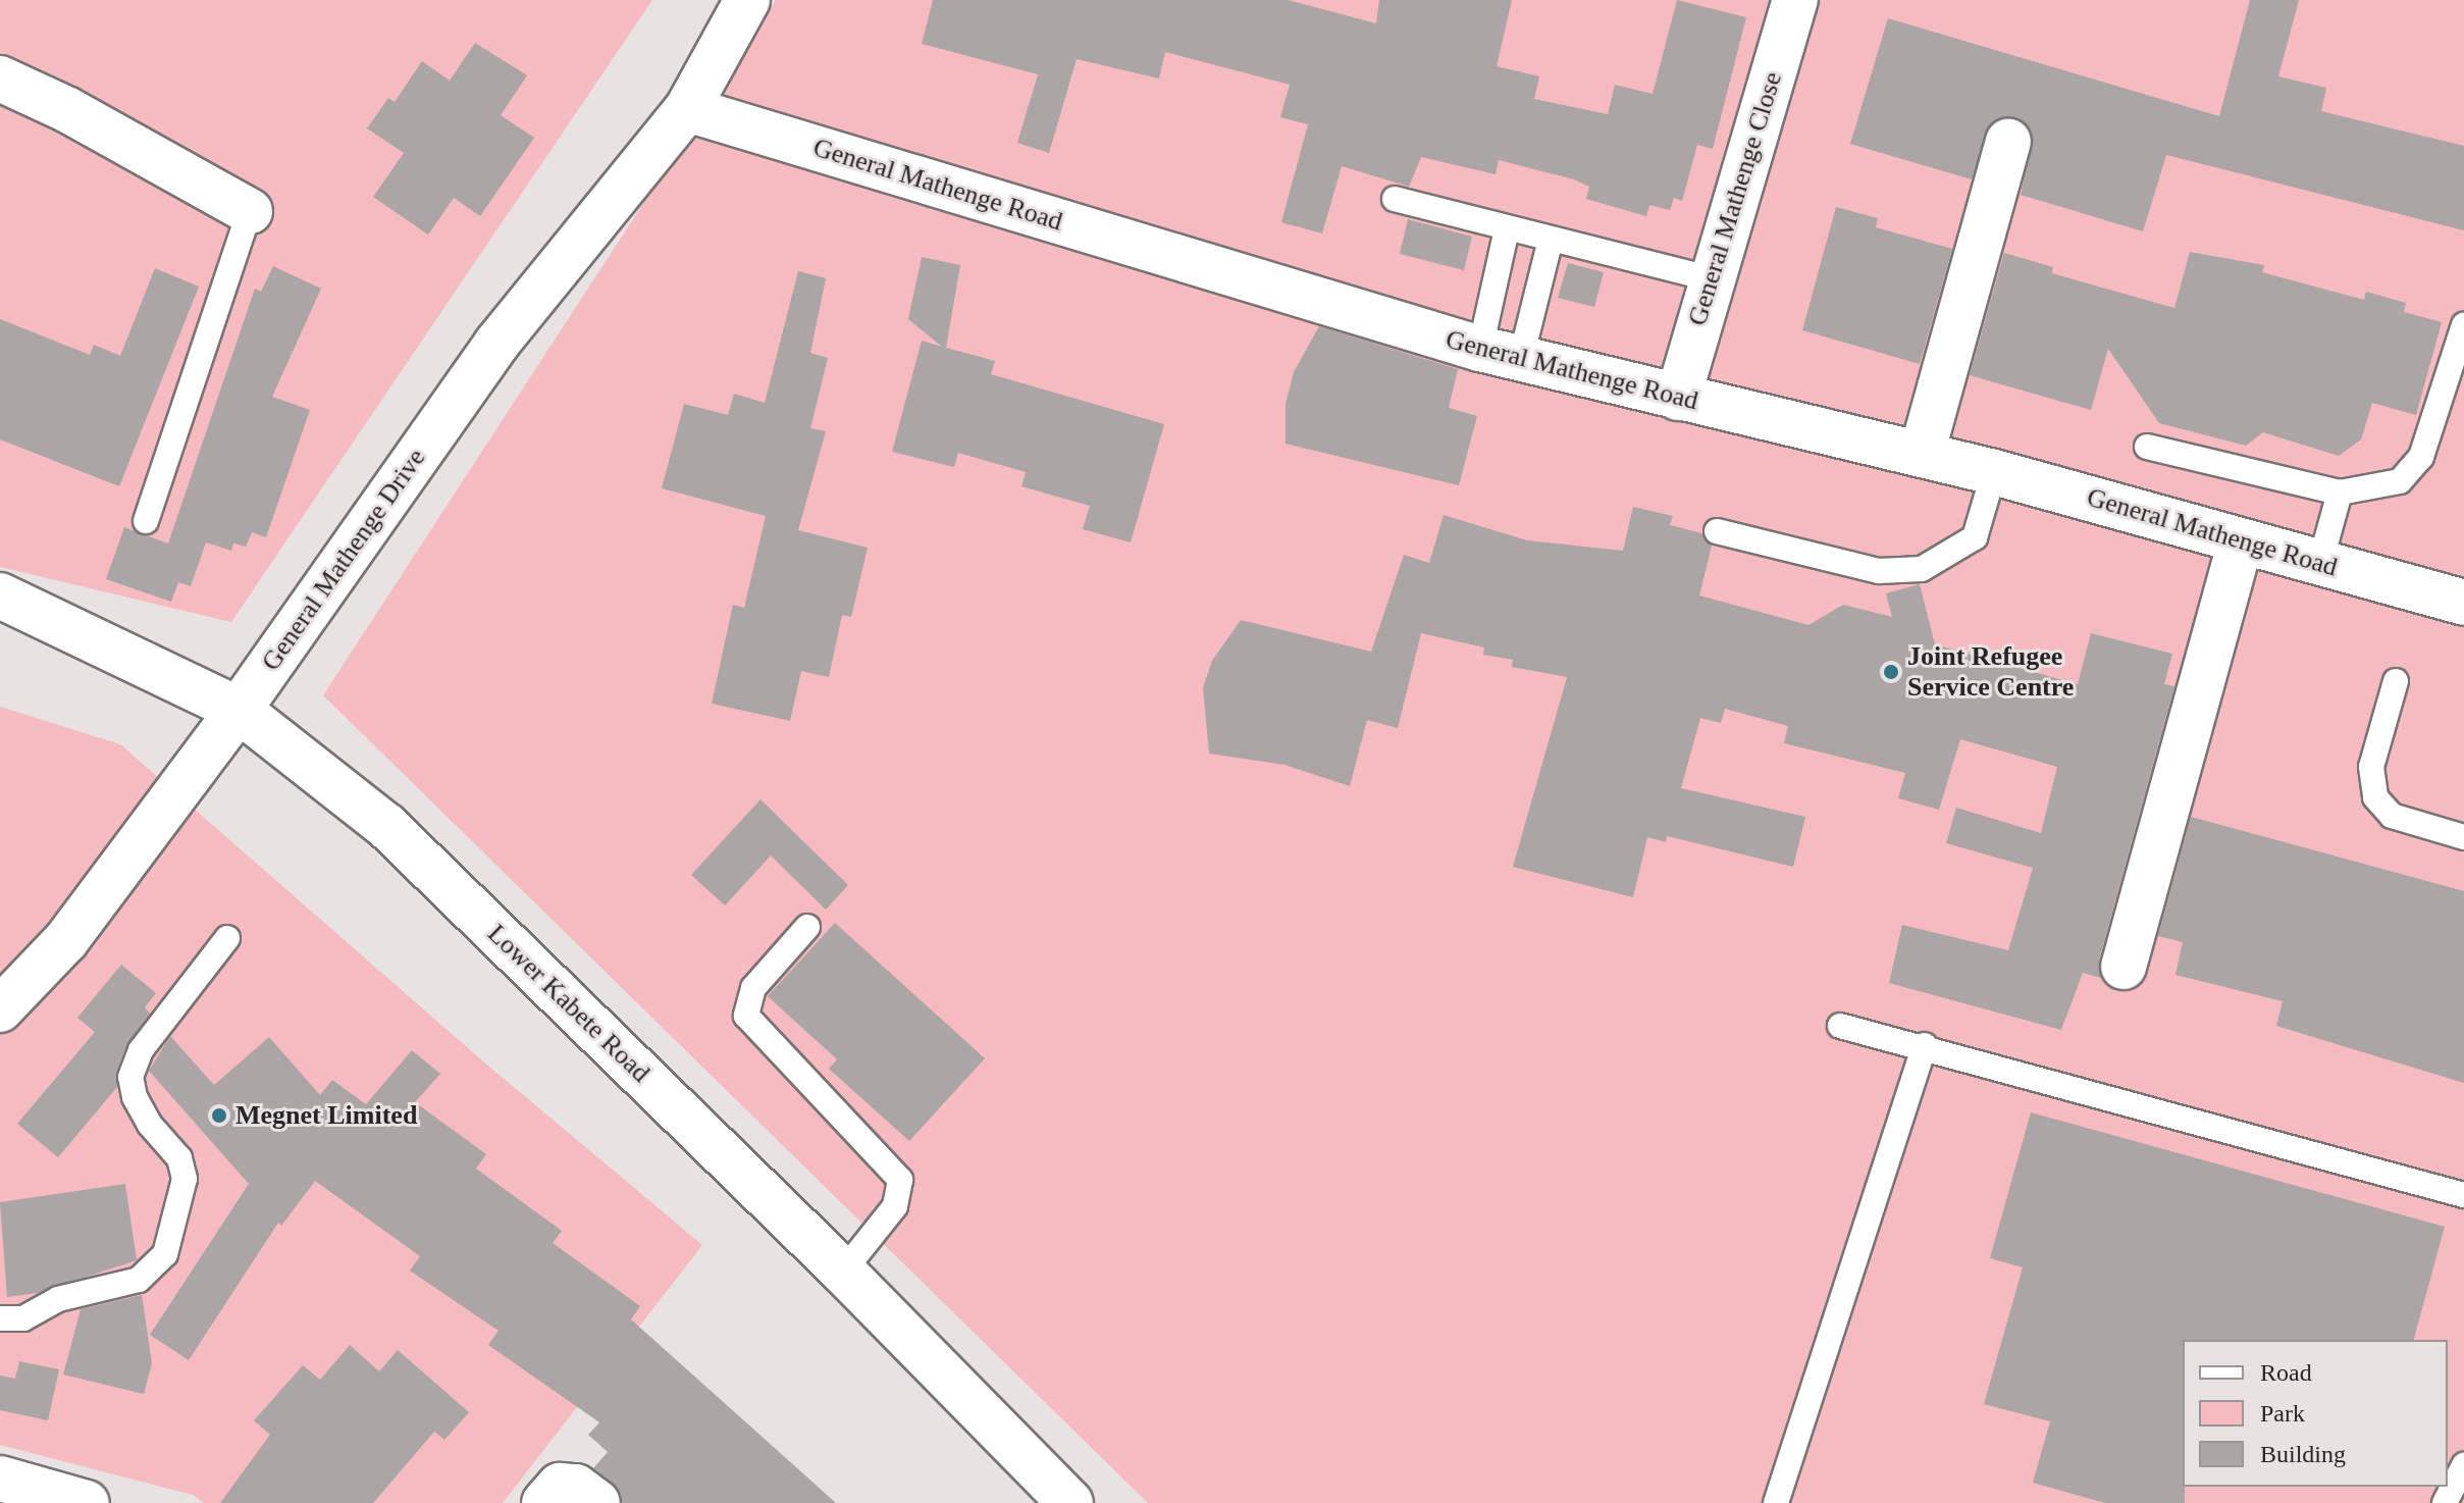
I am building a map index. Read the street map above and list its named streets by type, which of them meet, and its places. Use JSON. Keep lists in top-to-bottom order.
{
  "streets": {
    "street": [
      "General Mathenge Road",
      "General Mathenge Close",
      "General Mathenge Drive",
      "Lower Kabete Road"
    ]
  },
  "crossings": [
    ["General Mathenge Road", "General Mathenge Close"],
    ["General Mathenge Road", "General Mathenge Drive"],
    ["General Mathenge Drive", "Lower Kabete Road"]
  ],
  "places": ["Joint Refugee Service Centre", "Megnet Limited"],
  "legend": ["Road", "Park", "Building"]
}
